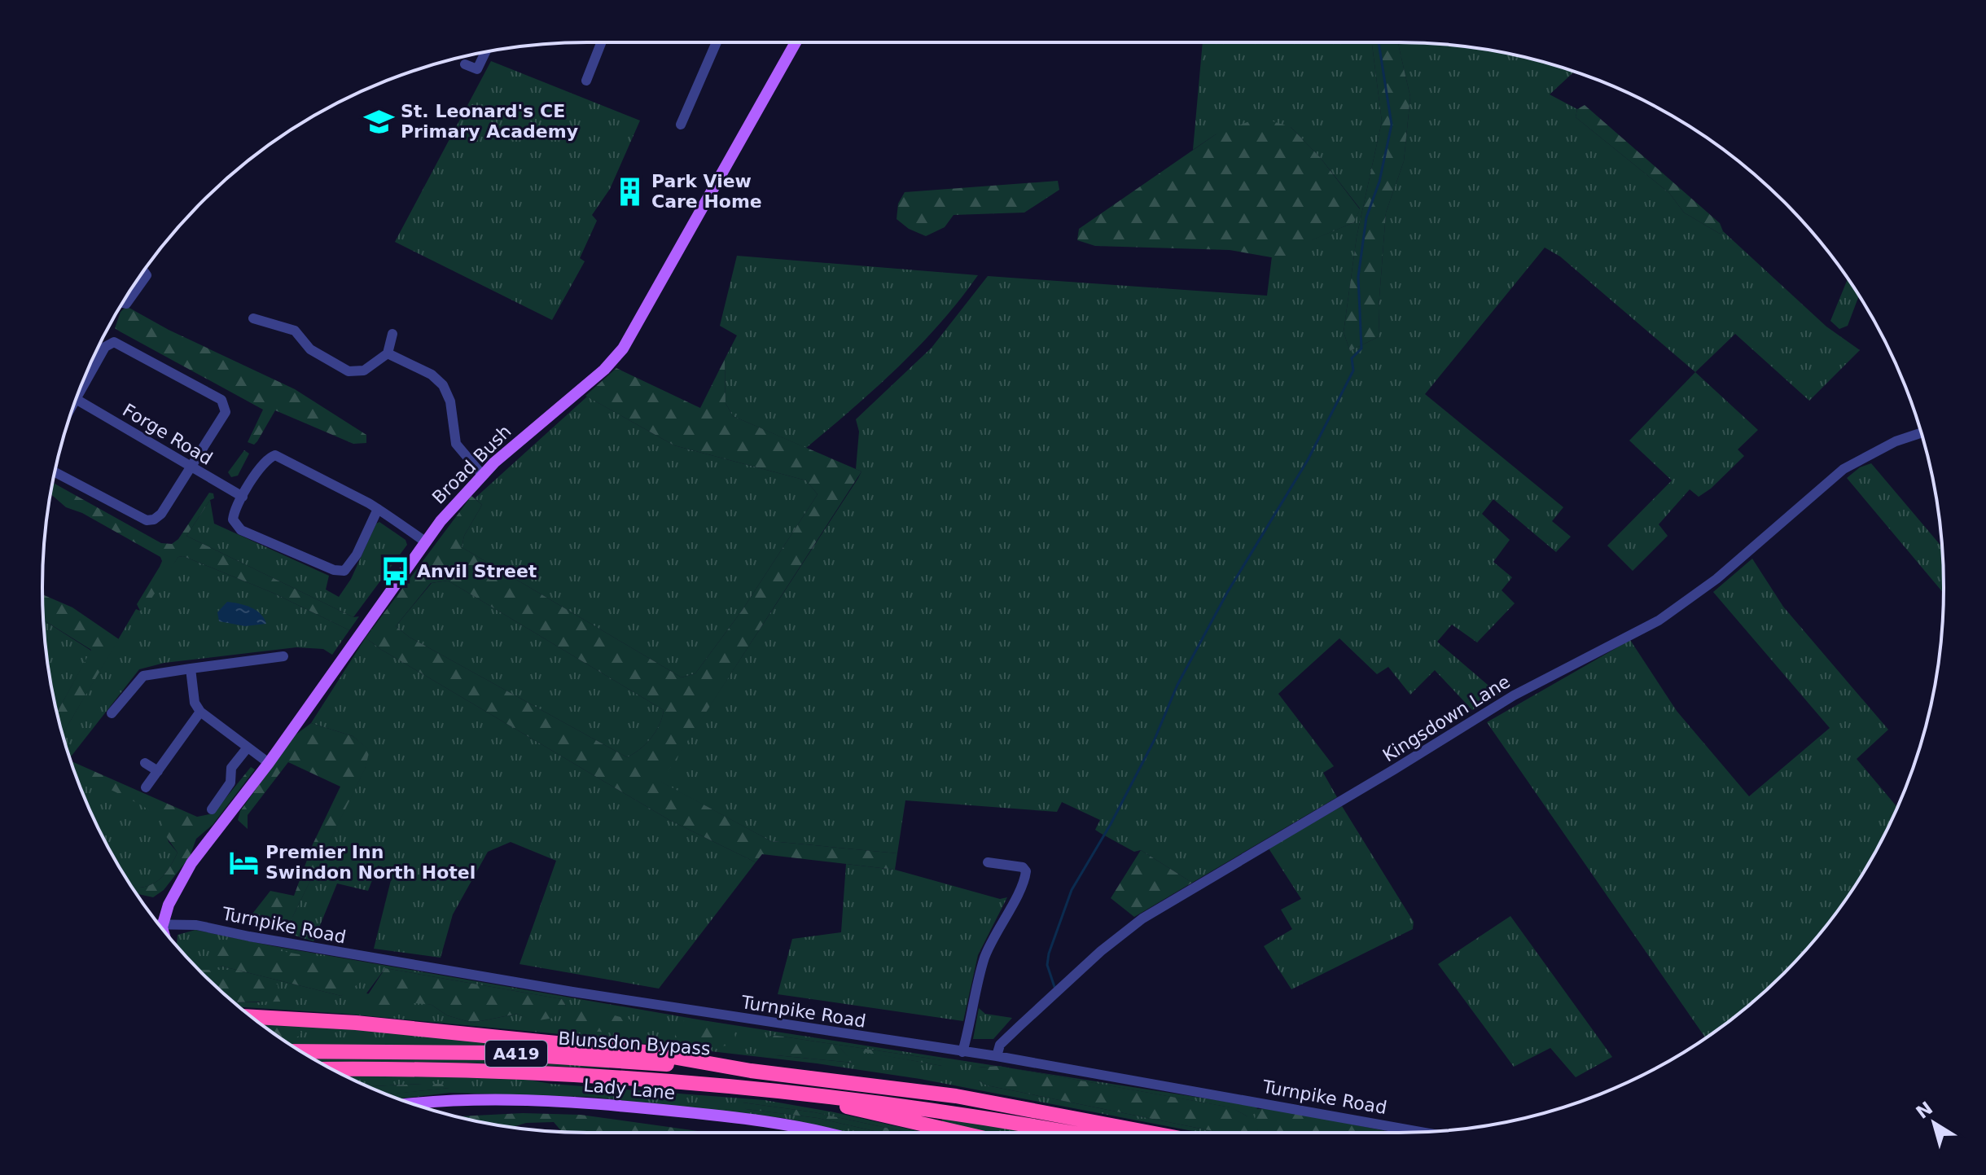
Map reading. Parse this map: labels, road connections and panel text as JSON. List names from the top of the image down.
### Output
{
  "streets": {
    "highway": ["Blunsdon Bypass", "A419"],
    "main road": ["Broad Bush", "Lady Lane"],
    "street": ["Forge Road", "Kingsdown Lane", "Turnpike Road"]
  },
  "crossings": [
    ["Broad Bush", "Turnpike Road"],
    ["Kingsdown Lane", "Turnpike Road"],
    ["Blunsdon Bypass", "A419"]
  ],
  "places": {
    "school or university": ["St. Leonard's CE Primary Academy"],
    "building": ["Park View Care Home"],
    "bus stop": ["Anvil Street"],
    "hotel": ["Premier Inn Swindon North Hotel"]
  },
  "north": "top left"
}
